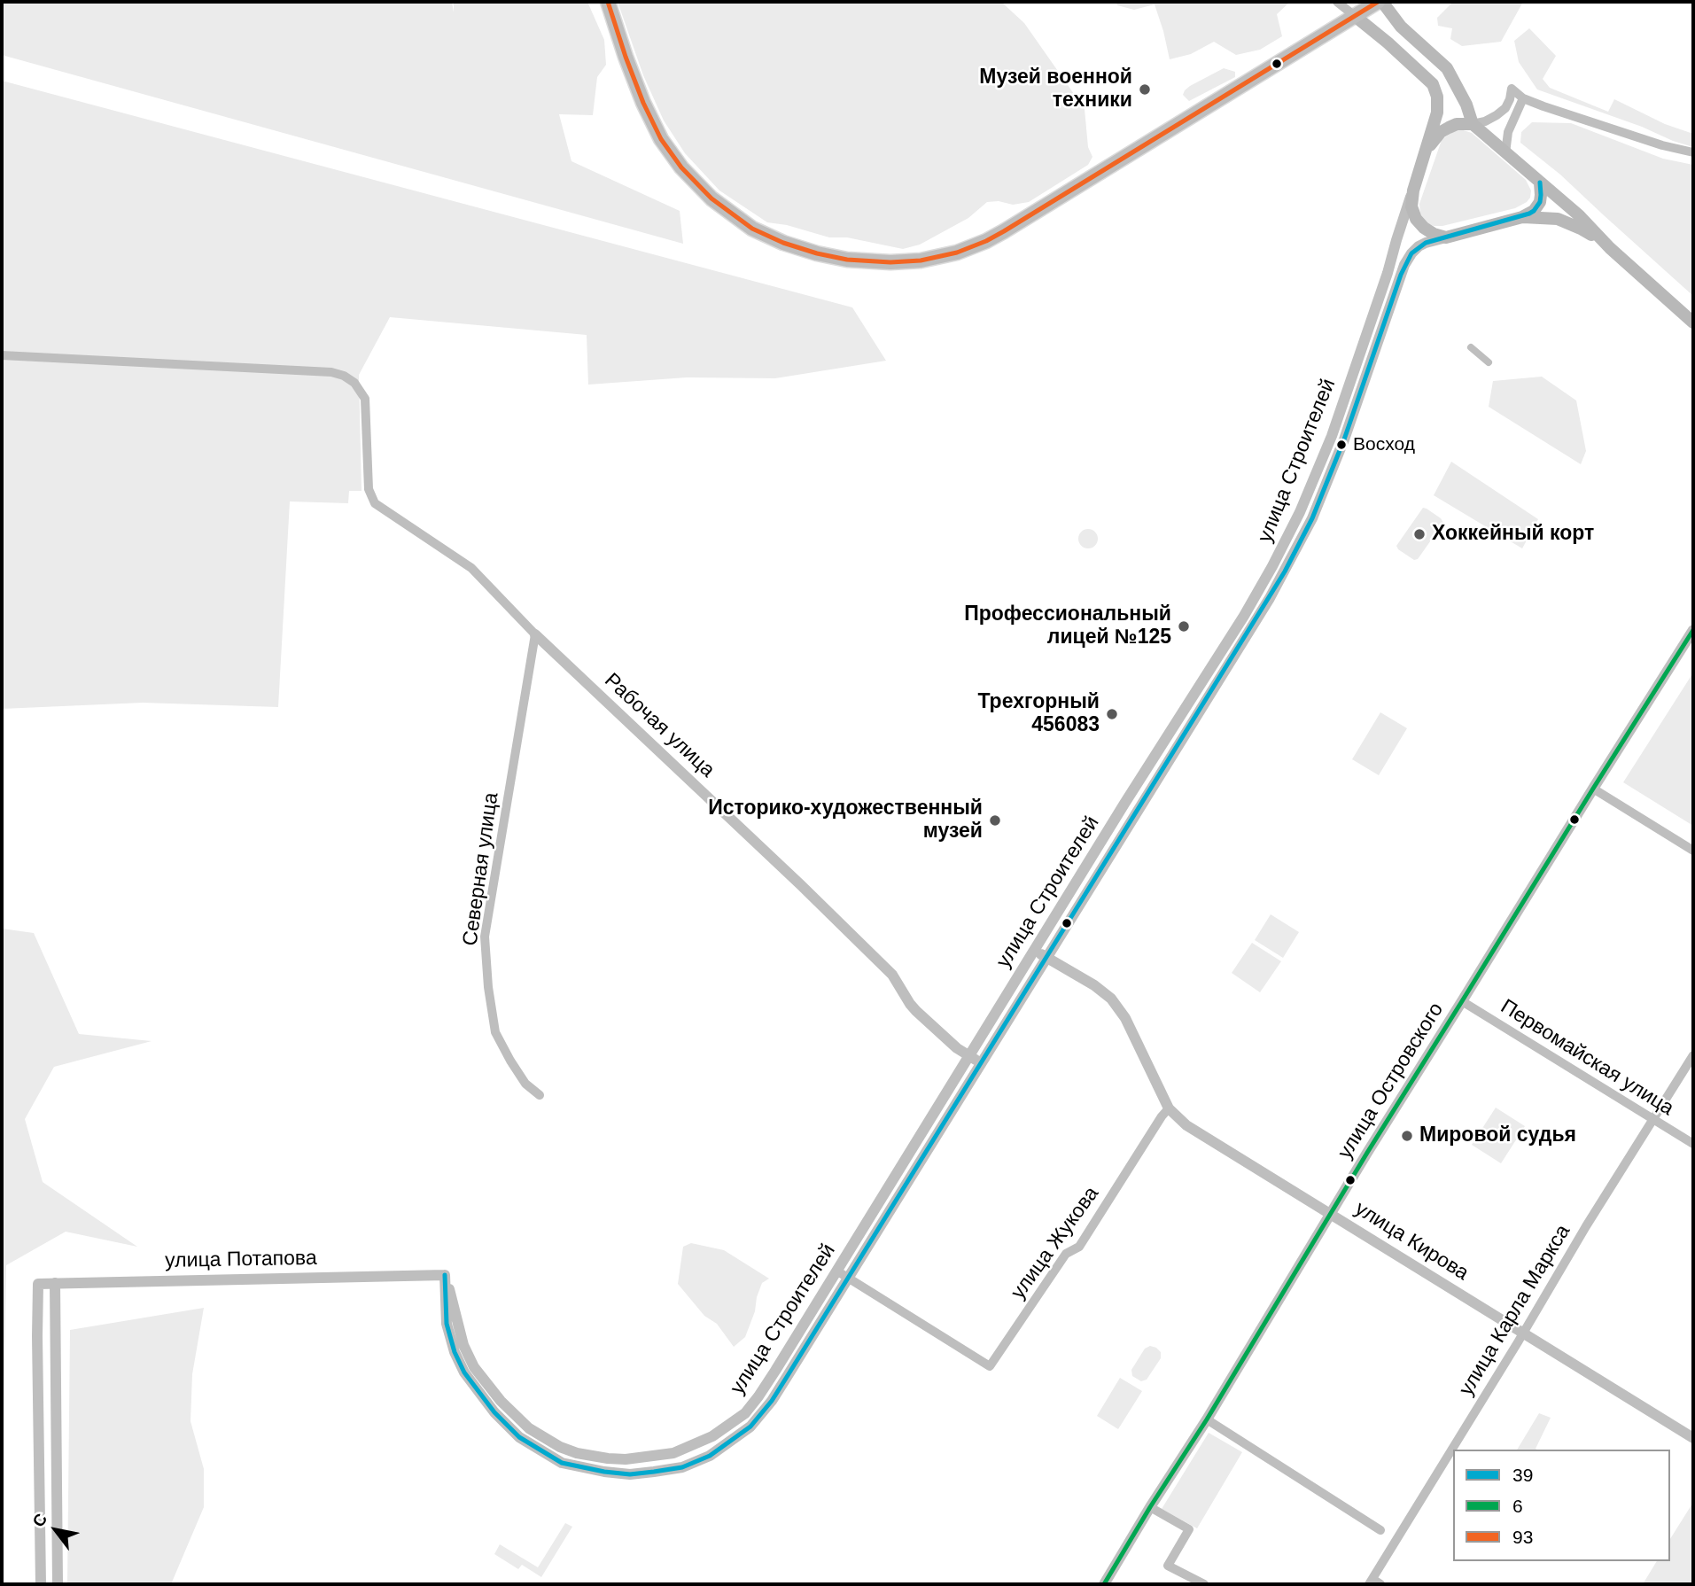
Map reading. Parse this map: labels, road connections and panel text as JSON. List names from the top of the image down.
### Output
{
  "streets": {
    "street": [
      "улица Строителей",
      "Рабочая улица",
      "Северная улица",
      "Первомайская улица",
      "улица Островского",
      "улица Кирова",
      "улица Жукова",
      "улица Потапова",
      "улица Карла Маркса"
    ]
  },
  "crossings": [
    ["улица Строителей", "Рабочая улица"],
    ["улица Строителей", "улица Кирова"],
    ["улица Строителей", "улица Жукова"],
    ["улица Строителей", "улица Потапова"],
    ["Рабочая улица", "Северная улица"],
    ["Первомайская улица", "улица Островского"],
    ["Первомайская улица", "улица Карла Маркса"],
    ["улица Островского", "улица Кирова"],
    ["улица Кирова", "улица Жукова"],
    ["улица Кирова", "улица Карла Маркса"]
  ],
  "places": [
    "Музей военной техники",
    "Восход",
    "Хоккейный корт",
    "Профессиональный лицей №125",
    "Трехгорный 456083",
    "Историко-художественный музей",
    "Мировой судья"
  ],
  "lines": ["transit line 93", "transit line 39", "transit line 6"],
  "legend": ["39", "6", "93"],
  "north": "top left"
}
